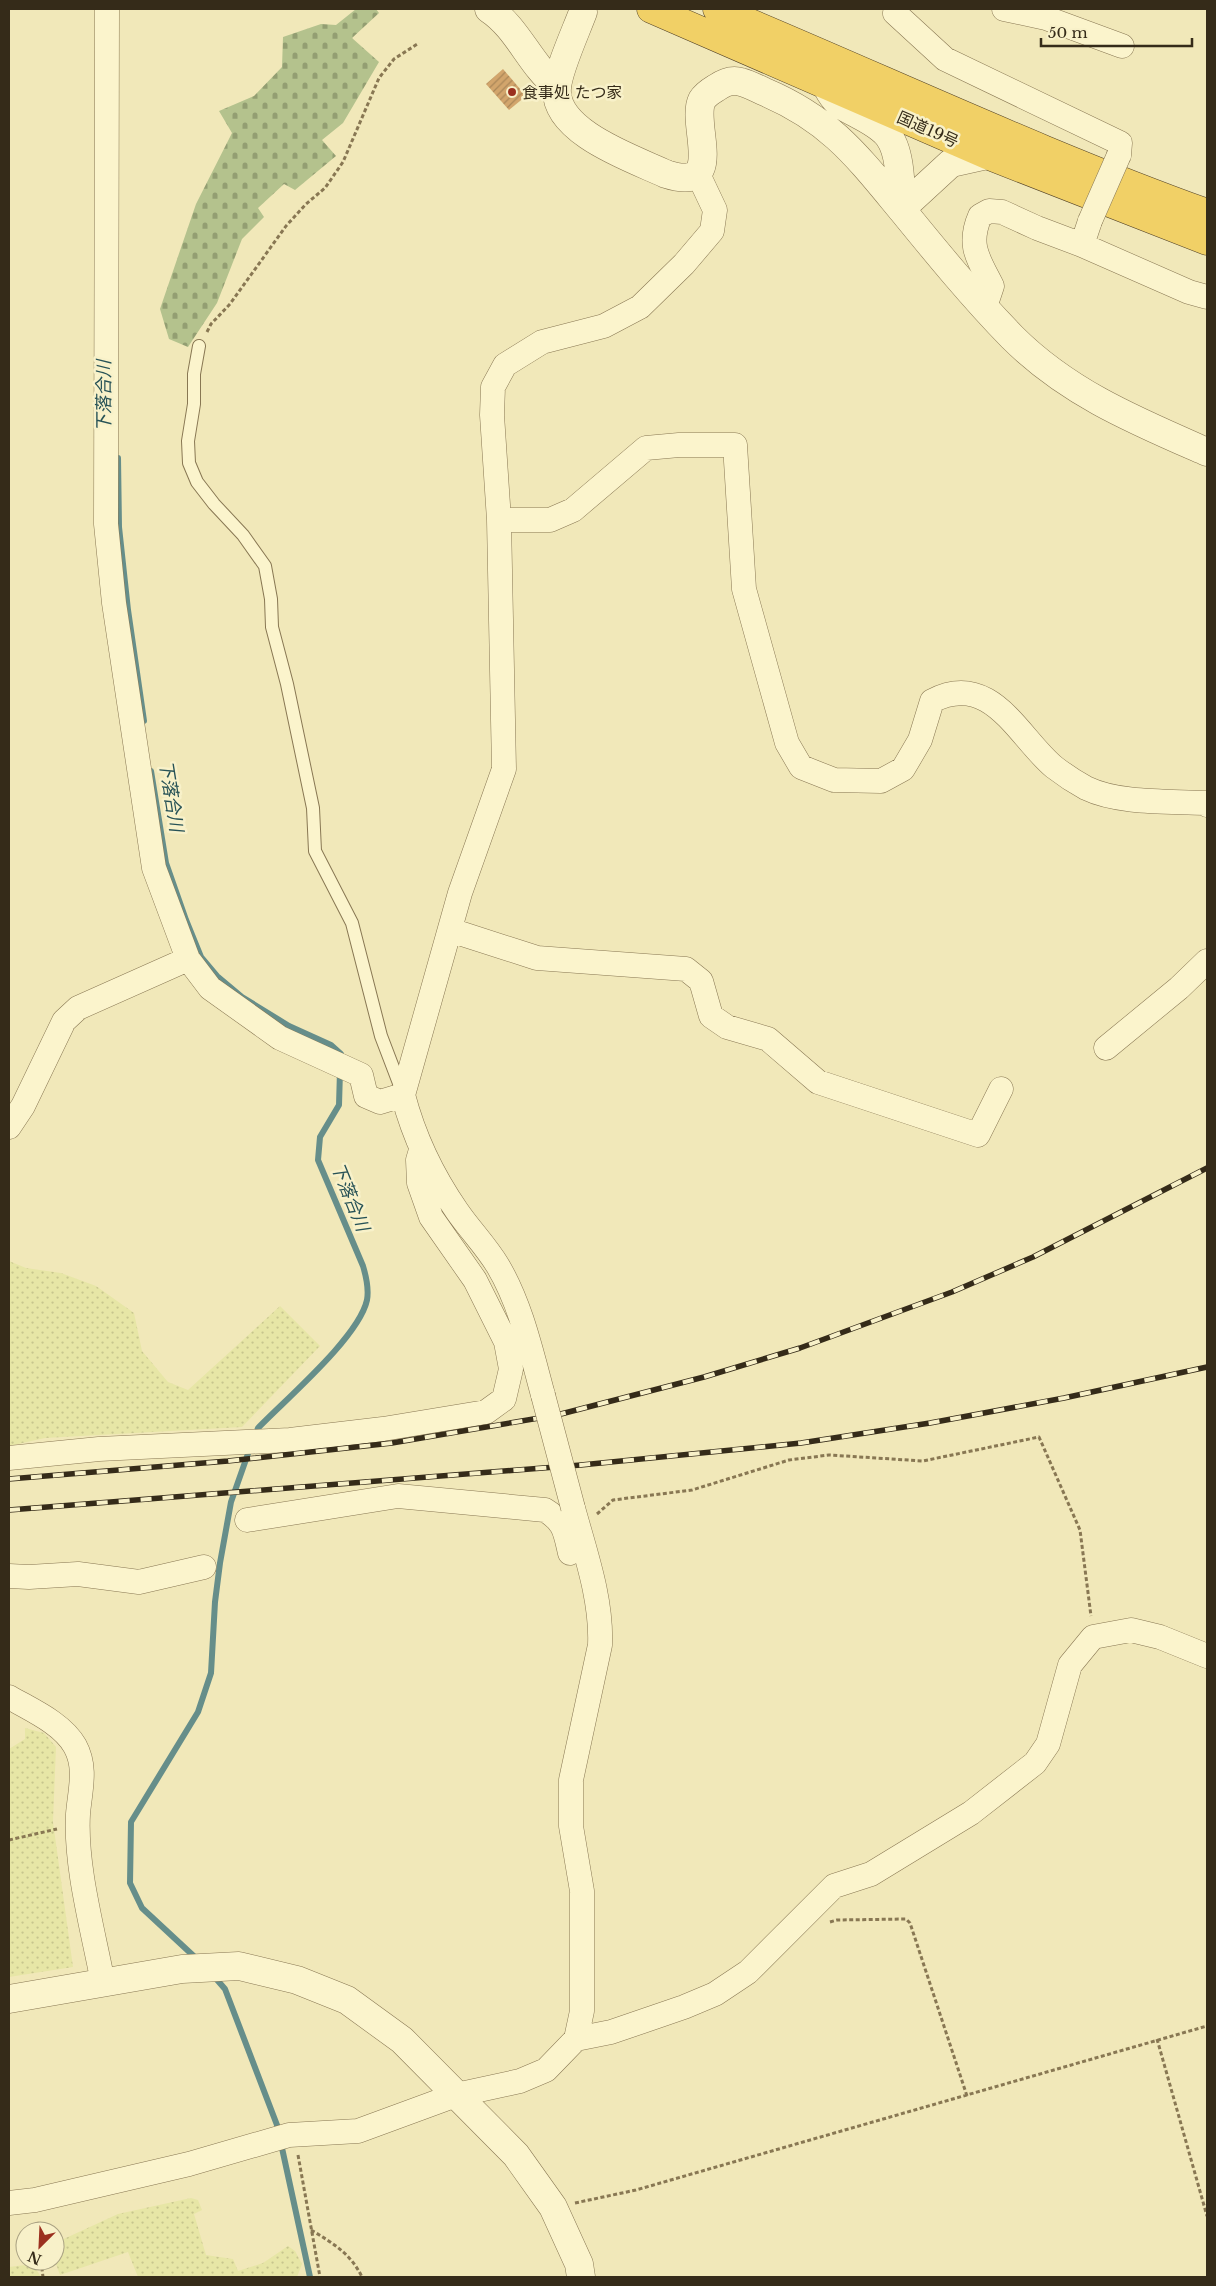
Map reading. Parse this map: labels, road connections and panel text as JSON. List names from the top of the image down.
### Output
{
  "streets": {
    "highway": ["国道19号"]
  },
  "water": ["下落合川"],
  "places": ["食事処 たつ家"],
  "scale_bar": "50 m",
  "north": "bottom left"
}
